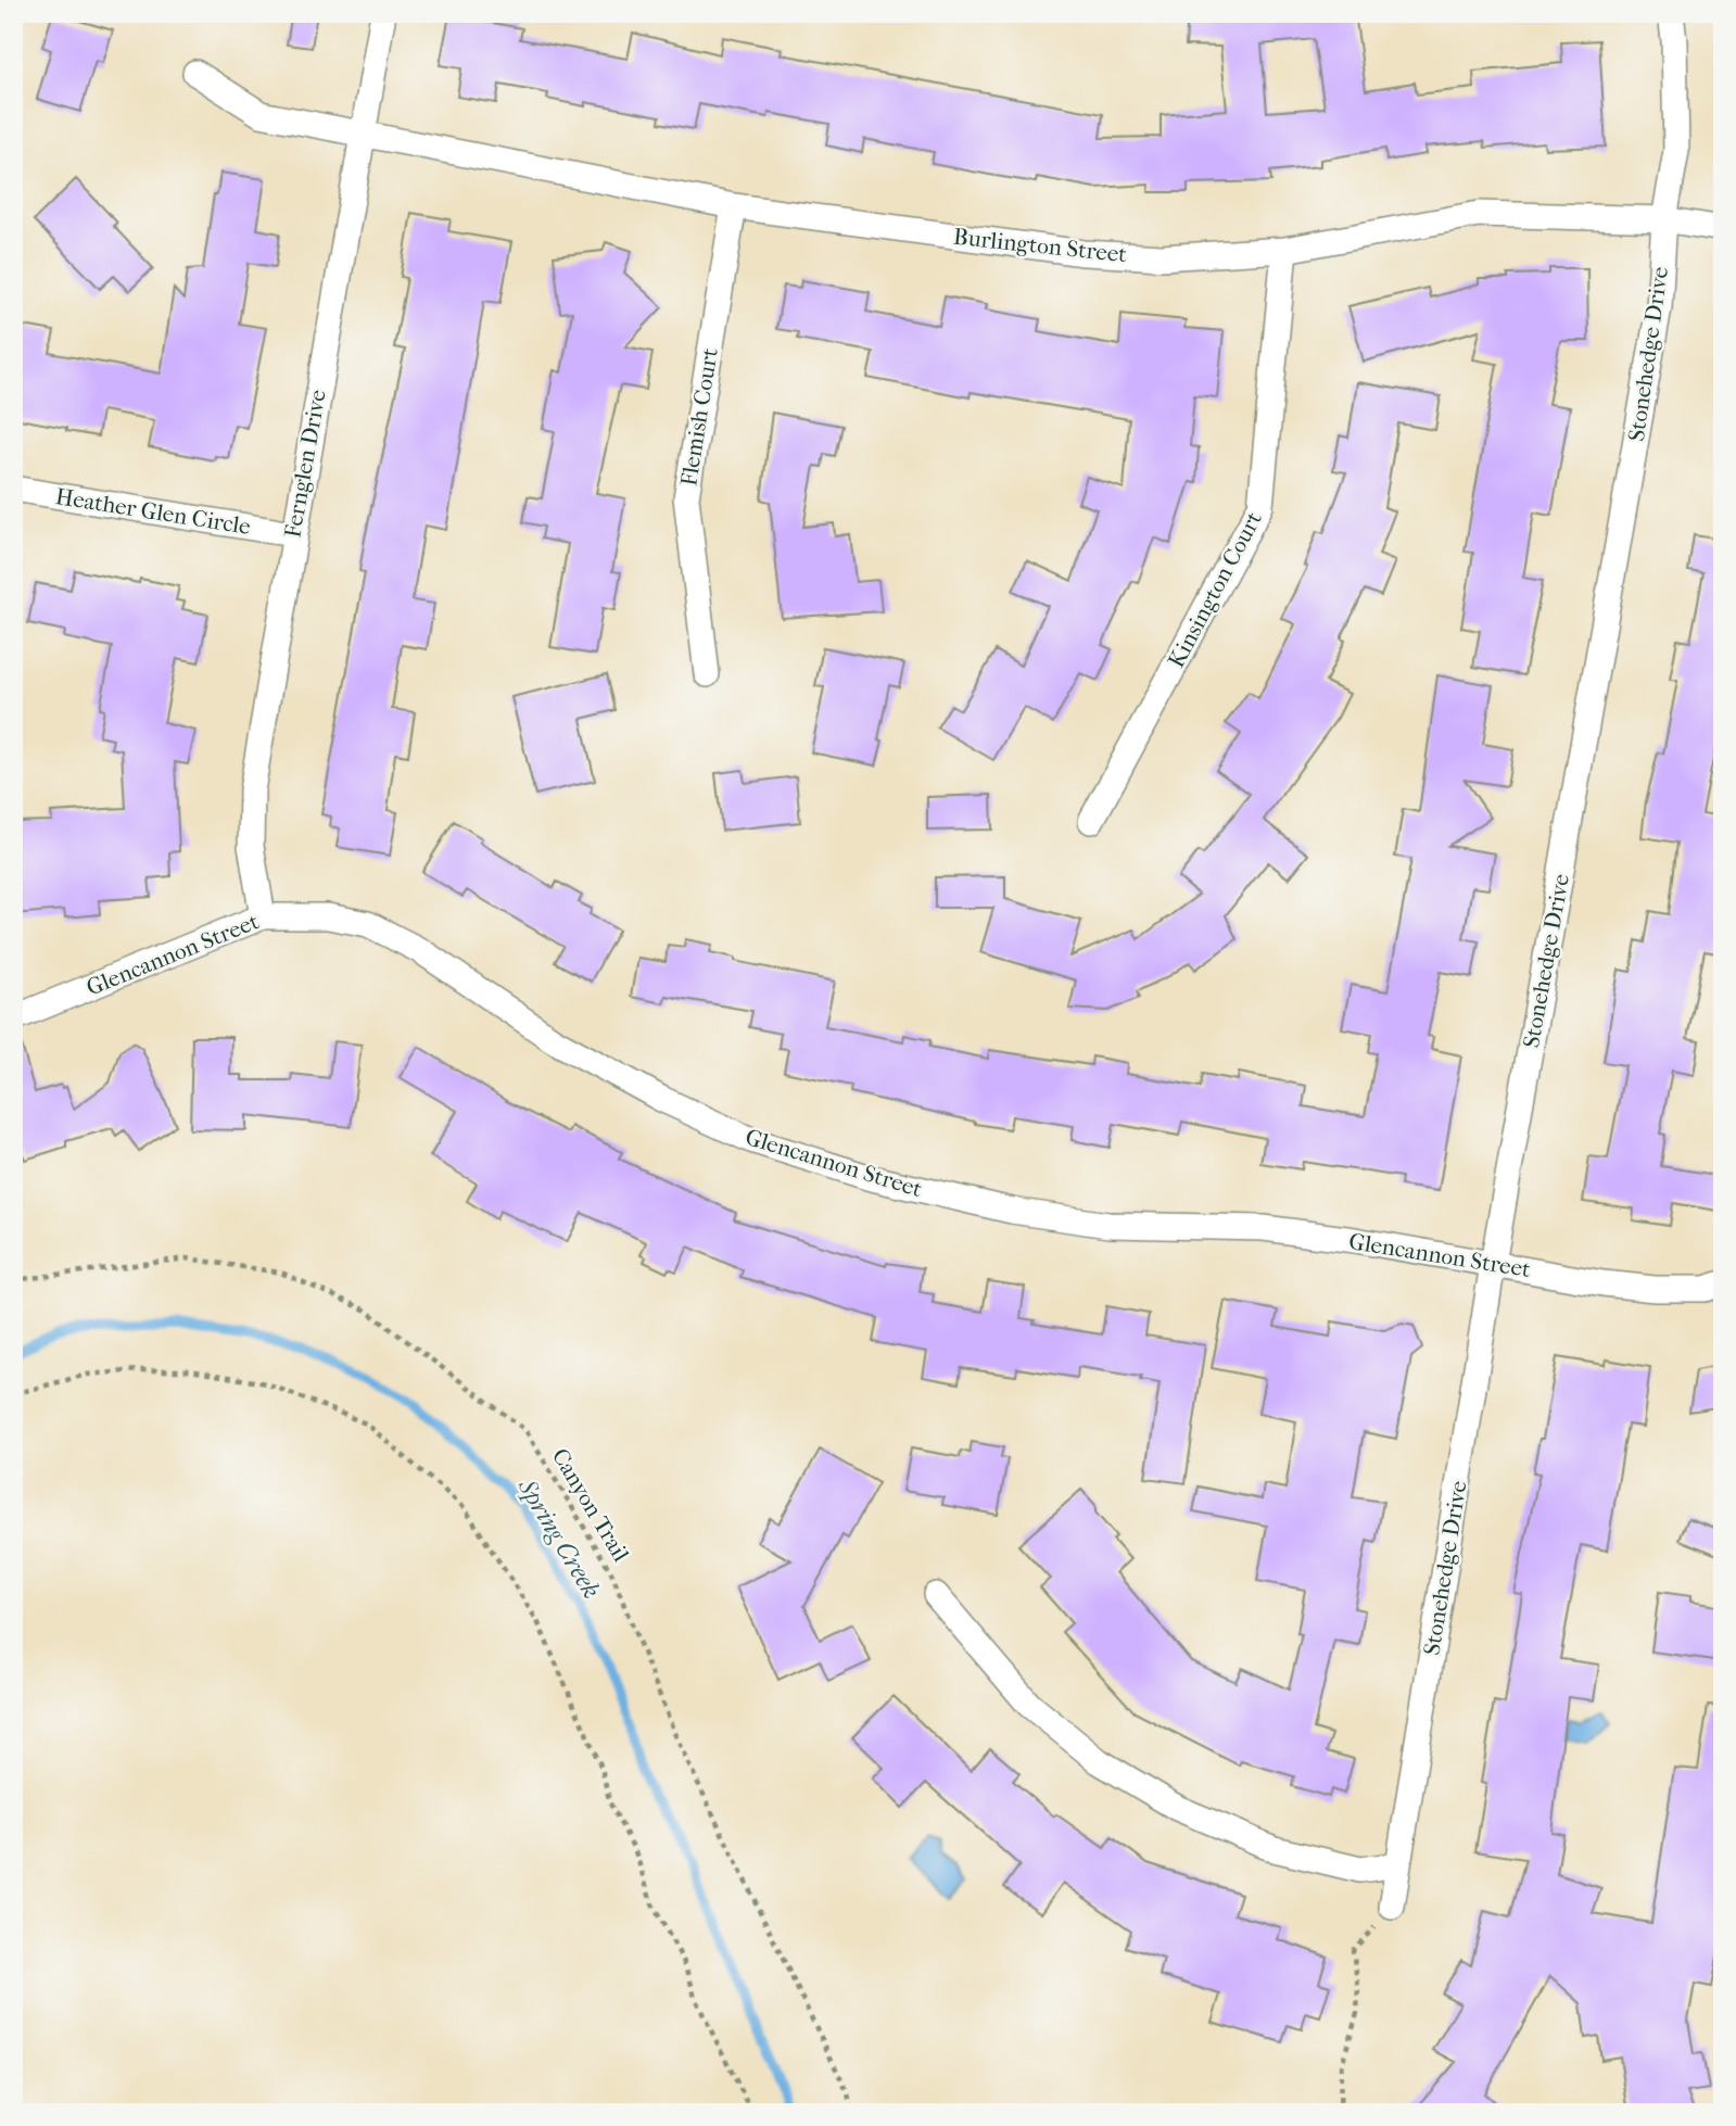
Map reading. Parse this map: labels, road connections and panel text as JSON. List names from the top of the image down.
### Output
{
  "streets": {
    "street": [
      "Burlington Street",
      "Stonehedge Drive",
      "Flemish Court",
      "Fernglen Drive",
      "Heather Glen Circle",
      "Kinsington Court",
      "Glencannon Street"
    ],
    "path": ["Canyon Trail"]
  },
  "crossings": [
    ["Burlington Street", "Stonehedge Drive"],
    ["Burlington Street", "Flemish Court"],
    ["Burlington Street", "Fernglen Drive"],
    ["Burlington Street", "Kinsington Court"],
    ["Stonehedge Drive", "Glencannon Street"],
    ["Fernglen Drive", "Heather Glen Circle"],
    ["Fernglen Drive", "Glencannon Street"]
  ],
  "water": ["Spring Creek"]
}
